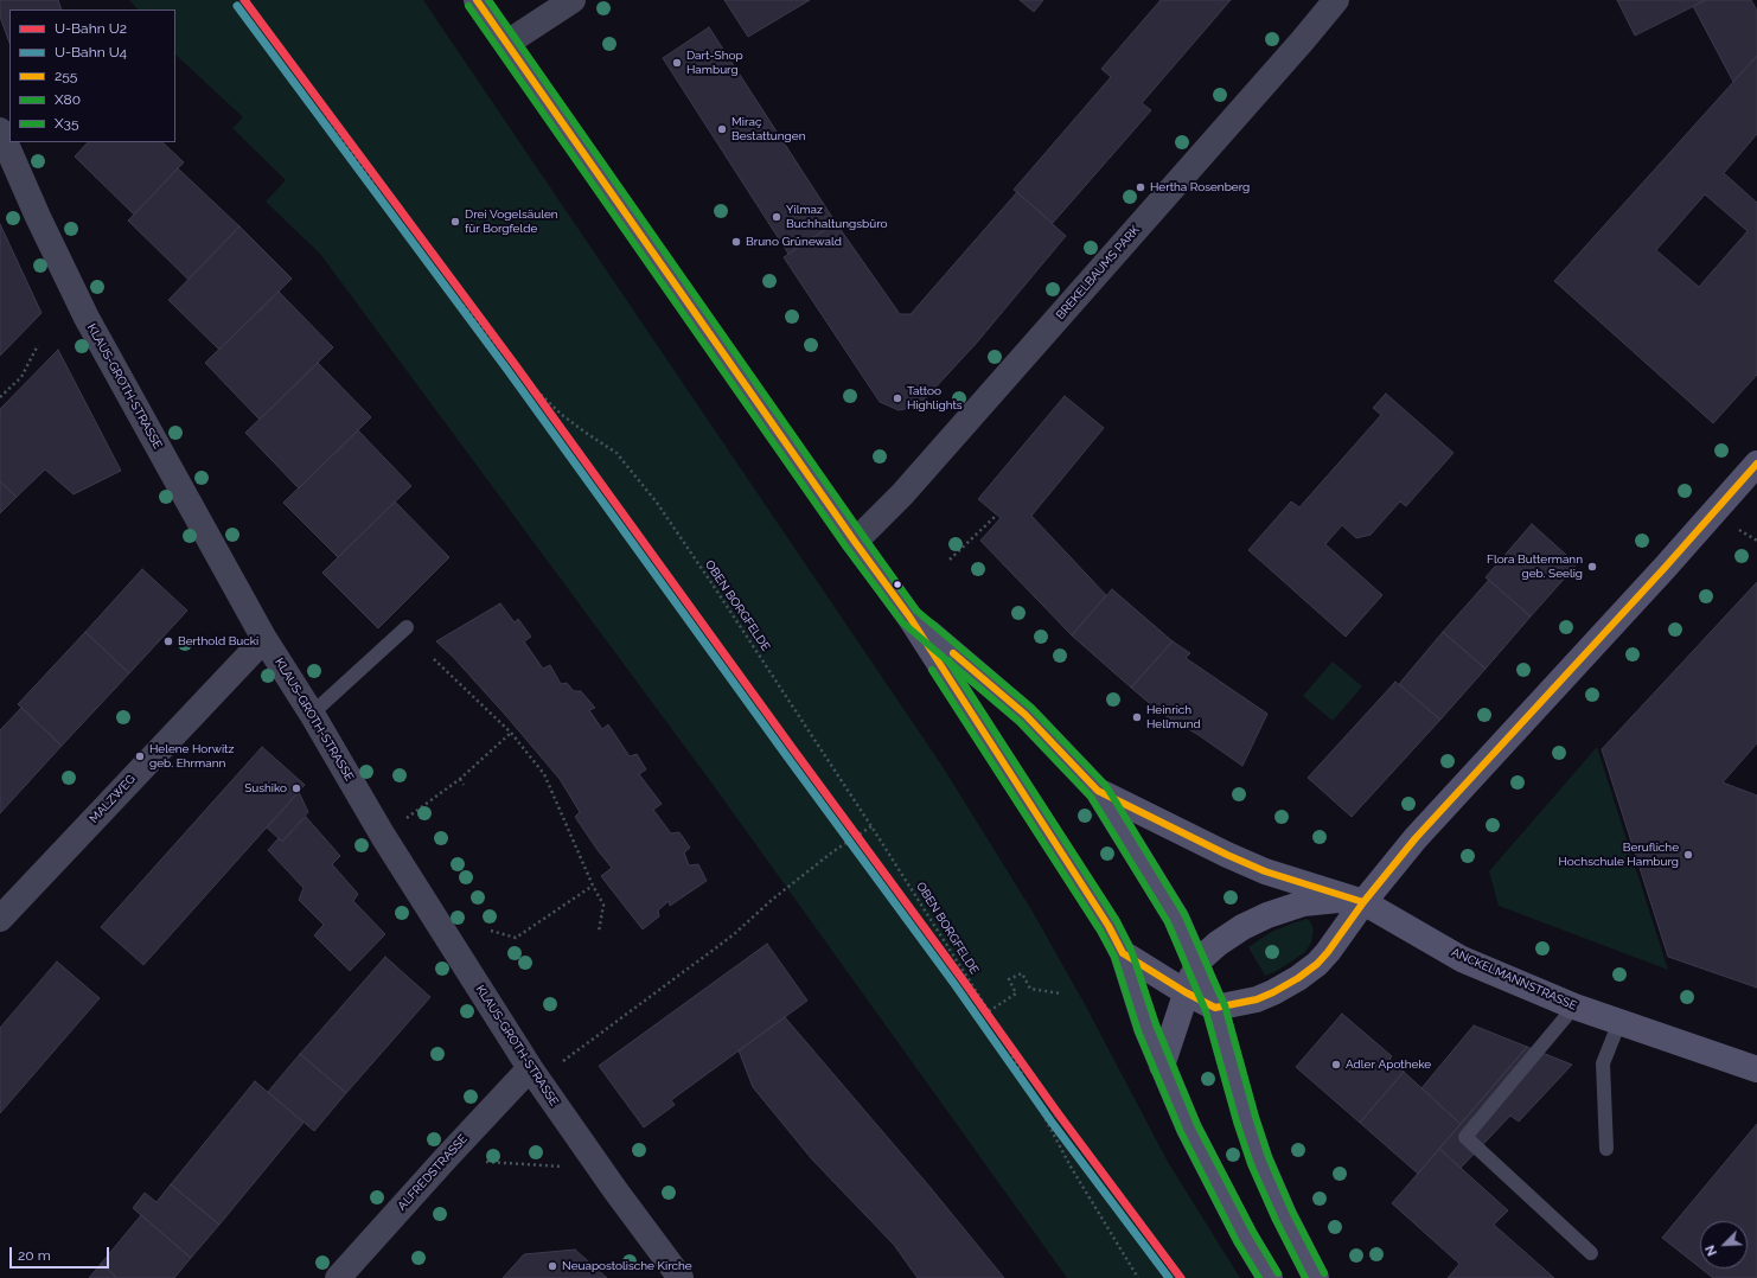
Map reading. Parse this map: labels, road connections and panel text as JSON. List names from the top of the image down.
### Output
{
  "streets": {
    "main road": ["ANCKELMANNSTRASSE"],
    "street": [
      "BREKELBAUMS PARK",
      "KLAUS-GROTH-STRASSE",
      "MALZWEG",
      "ALFREDSTRASSE"
    ],
    "path": ["OBEN BORGFELDE"]
  },
  "crossings": [
    ["KLAUS-GROTH-STRASSE", "MALZWEG"],
    ["KLAUS-GROTH-STRASSE", "ALFREDSTRASSE"]
  ],
  "places": [
    "Dart-Shop Hamburg",
    "Miraç Bestattungen",
    "Hertha Rosenberg",
    "Yilmaz Buchhaltungsbüro",
    "Drei Vogelsäulen für Borgfelde",
    "Bruno Grünewald",
    "Tattoo Highlights",
    "Flora Buttermann geb. Seelig",
    "Berthold Bucki",
    "Heinrich Hellmund",
    "Helene Horwitz geb. Ehrmann",
    "Sushiko",
    "Berufliche Hochschule Hamburg",
    "Adler Apotheke",
    "Neuapostolische Kirche"
  ],
  "lines": [
    "metro line U2",
    "transit line 255",
    "transit line X35",
    "metro line U4",
    "transit line X80"
  ],
  "legend": [
    "U-Bahn U2",
    "U-Bahn U4",
    "255",
    "X80",
    "X35"
  ],
  "scale_bar": "20 m",
  "north": "bottom left"
}
